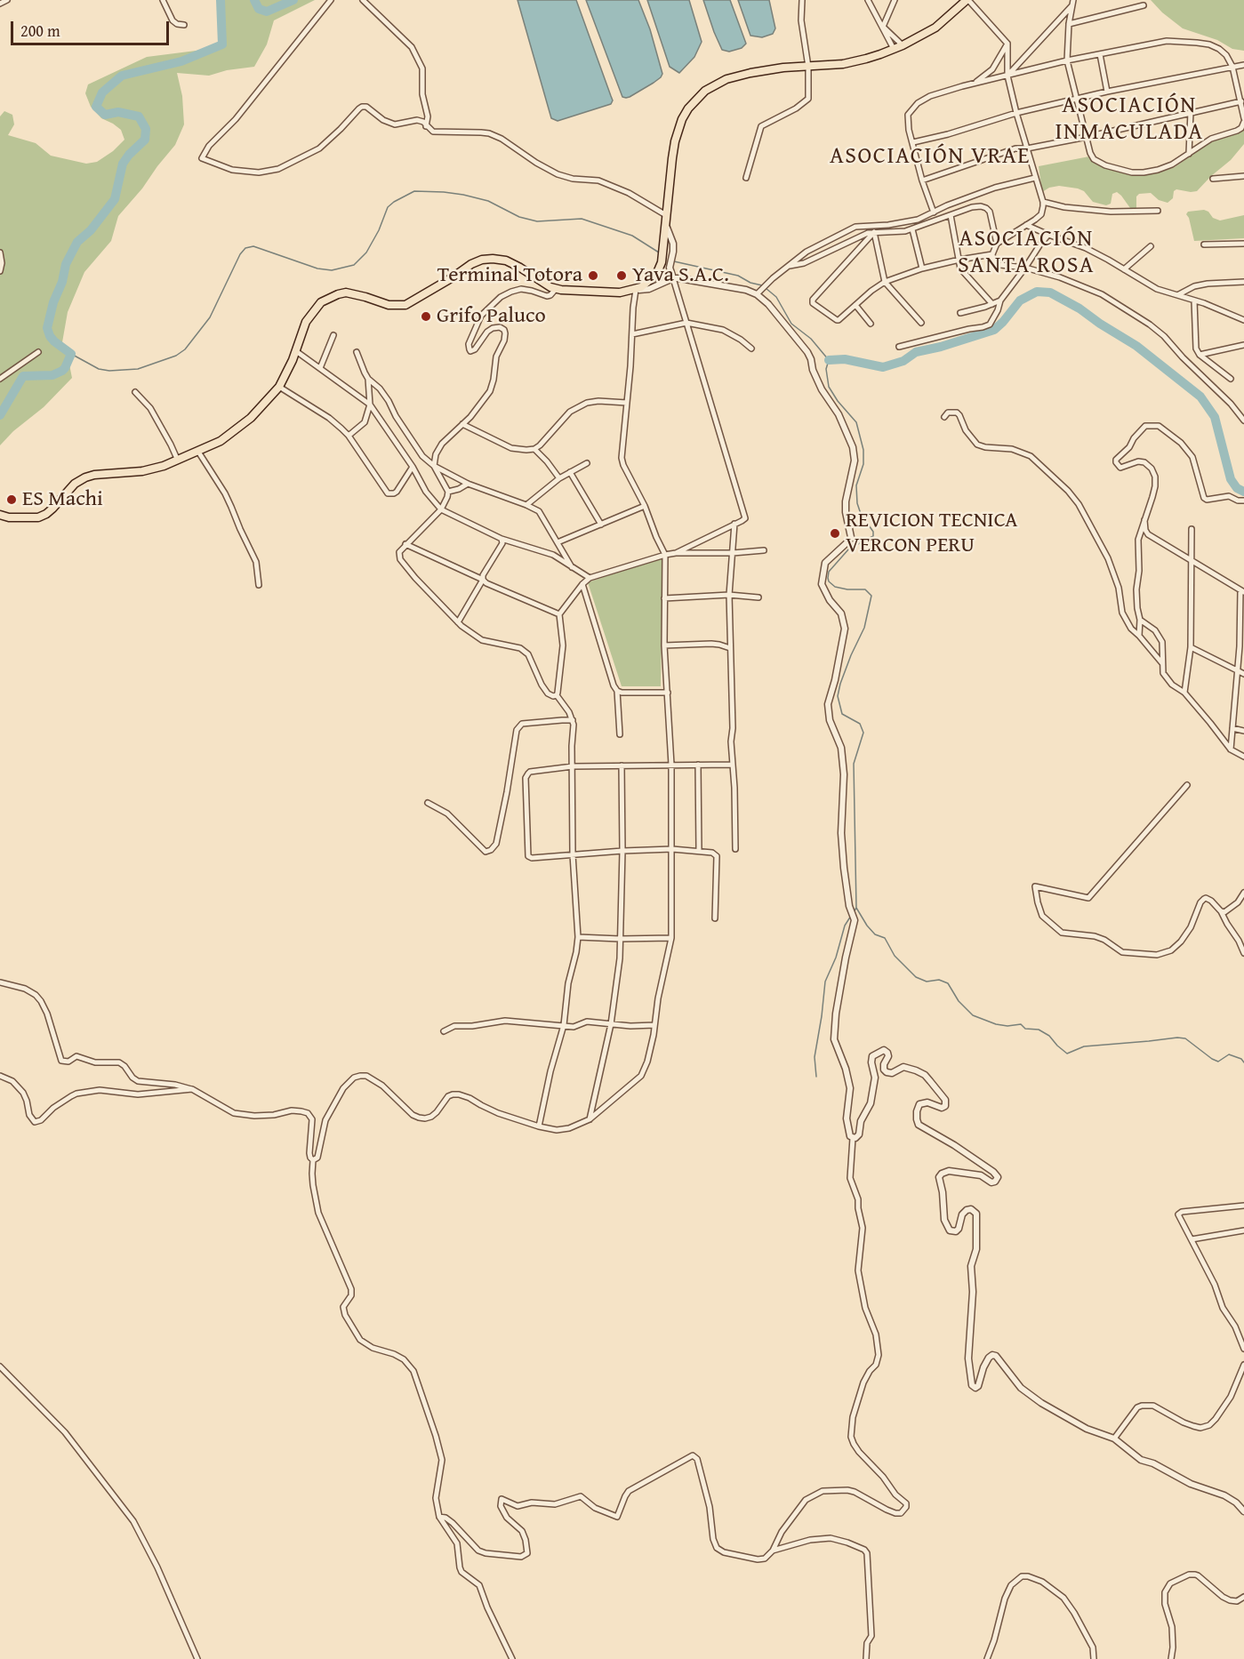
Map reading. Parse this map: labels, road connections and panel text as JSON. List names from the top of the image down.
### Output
{
  "districts": ["ASOCIACIÓN INMACULADA", "ASOCIACIÓN VRAE", "ASOCIACIÓN SANTA ROSA"],
  "places": [
    "Terminal Totora",
    "Yava S.A.C.",
    "Grifo Paluco",
    "ES Machi",
    "REVICION TECNICA VERCON PERU"
  ],
  "scale_bar": "200 m"
}
